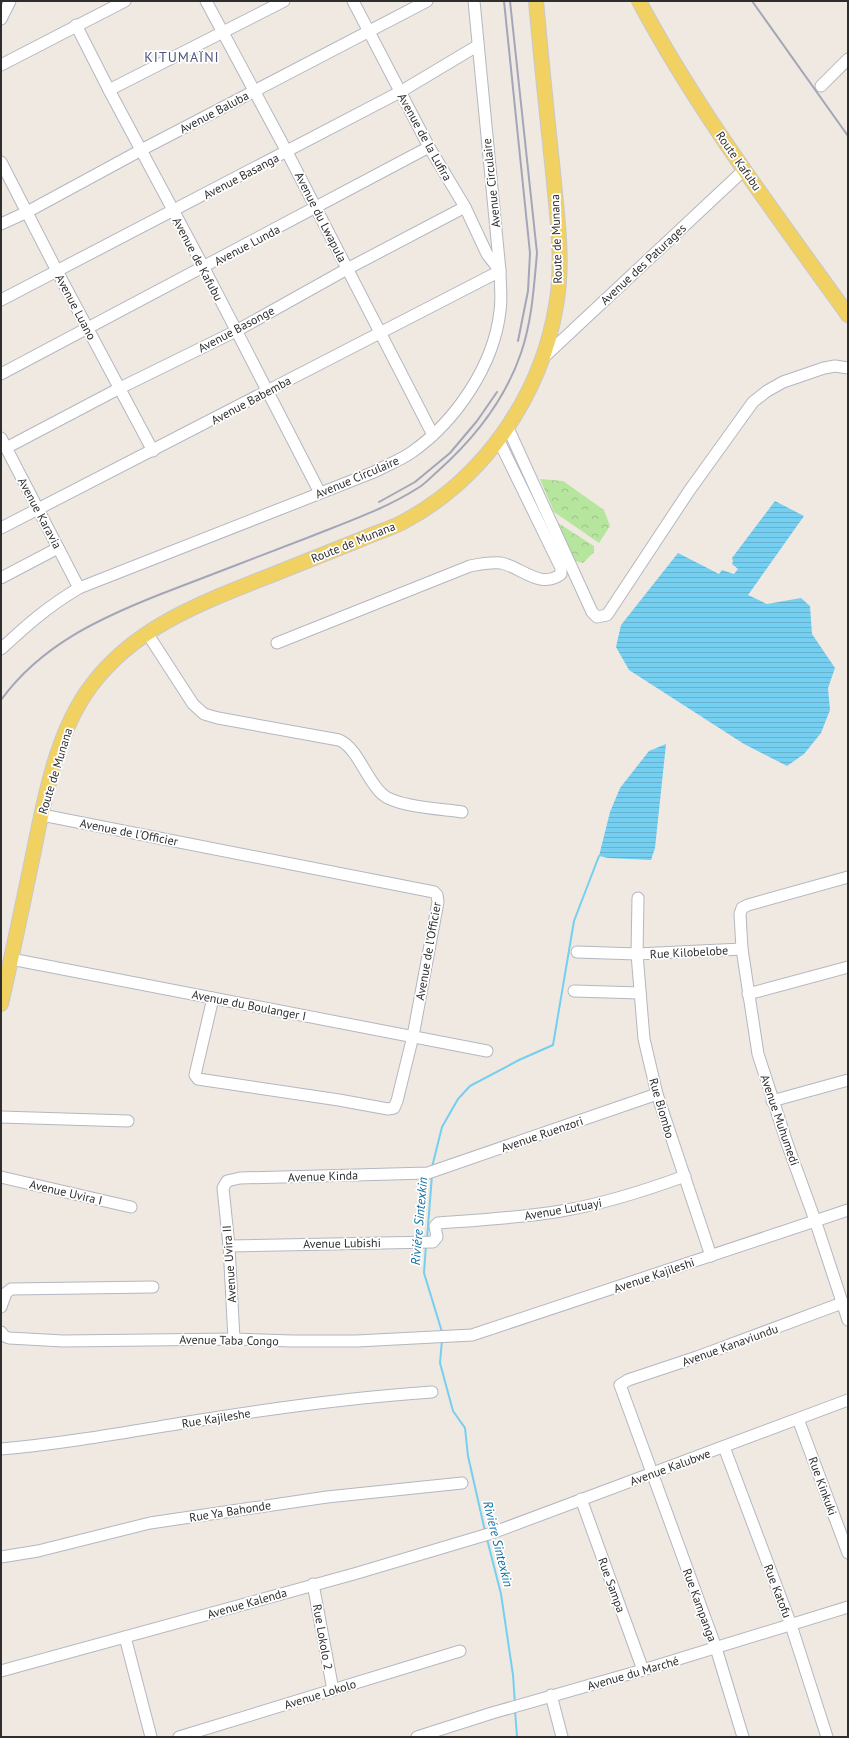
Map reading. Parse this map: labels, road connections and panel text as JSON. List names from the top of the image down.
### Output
{
  "streets": {
    "main road": ["Route Kafubu", "Route de Munana"],
    "street": [
      "Avenue Baluba",
      "Avenue de la Lufira",
      "Avenue Basanga",
      "Avenue Circulaire",
      "Avenue du Lwapula",
      "Avenue Lunda",
      "Avenue de Kafubu",
      "Avenue des Paturages",
      "Avenue Luano",
      "Avenue Basonge",
      "Avenue Babemba",
      "Avenue Karavia",
      "Avenue de l'Officier",
      "Rue Kilobelobe",
      "Avenue du Boulanger I",
      "Rue Biombo",
      "Avenue Muhumedi",
      "Avenue Ruenzori",
      "Avenue Kinda",
      "Avenue Uvira I",
      "Avenue Lutuayi",
      "Avenue Lubishi",
      "Avenue Uvira II",
      "Avenue Kajileshi",
      "Avenue Taba Congo",
      "Avenue Kanaviundu",
      "Rue Kajileshe",
      "Avenue Kalubwe",
      "Rue Kinkuki",
      "Rue Ya Bahonde",
      "Rue Sampa",
      "Rue Katofu",
      "Avenue Kalenda",
      "Rue Kampanga",
      "Rue Lokolo 2",
      "Avenue du Marché",
      "Avenue Lokolo"
    ]
  },
  "crossings": [
    ["Avenue Baluba", "Avenue de la Lufira"],
    ["Avenue Baluba", "Avenue du Lwapula"],
    ["Avenue Baluba", "Avenue de Kafubu"],
    ["Avenue Baluba", "Avenue Luano"],
    ["Avenue de la Lufira", "Avenue Basanga"],
    ["Avenue de la Lufira", "Avenue Circulaire"],
    ["Avenue de la Lufira", "Avenue Lunda"],
    ["Avenue de la Lufira", "Avenue Basonge"],
    ["Avenue de la Lufira", "Avenue Babemba"],
    ["Route Kafubu", "Avenue des Paturages"],
    ["Avenue Basanga", "Avenue Circulaire"],
    ["Avenue Basanga", "Avenue du Lwapula"],
    ["Avenue Basanga", "Avenue de Kafubu"],
    ["Avenue Basanga", "Avenue Luano"],
    ["Avenue Circulaire", "Avenue du Lwapula"],
    ["Avenue Circulaire", "Avenue de Kafubu"],
    ["Avenue Circulaire", "Avenue Babemba"],
    ["Avenue Circulaire", "Avenue Karavia"],
    ["Avenue du Lwapula", "Avenue Lunda"],
    ["Avenue du Lwapula", "Avenue Basonge"],
    ["Avenue du Lwapula", "Avenue Babemba"],
    ["Route de Munana", "Avenue des Paturages"],
    ["Route de Munana", "Avenue de l'Officier"],
    ["Route de Munana", "Avenue du Boulanger I"],
    ["Avenue Lunda", "Avenue de Kafubu"],
    ["Avenue Lunda", "Avenue Luano"],
    ["Avenue de Kafubu", "Avenue Basonge"],
    ["Avenue de Kafubu", "Avenue Babemba"],
    ["Avenue Luano", "Avenue Basonge"],
    ["Avenue Luano", "Avenue Babemba"],
    ["Avenue Basonge", "Avenue Karavia"],
    ["Avenue Babemba", "Avenue Karavia"],
    ["Avenue de l'Officier", "Avenue du Boulanger I"],
    ["Rue Kilobelobe", "Rue Biombo"],
    ["Rue Kilobelobe", "Avenue Muhumedi"],
    ["Rue Biombo", "Avenue Ruenzori"],
    ["Rue Biombo", "Avenue Lutuayi"],
    ["Rue Biombo", "Avenue Kajileshi"],
    ["Avenue Muhumedi", "Avenue Kajileshi"],
    ["Avenue Muhumedi", "Avenue Kanaviundu"],
    ["Avenue Ruenzori", "Avenue Kinda"],
    ["Avenue Kinda", "Avenue Uvira II"],
    ["Avenue Lutuayi", "Avenue Lubishi"],
    ["Avenue Lubishi", "Avenue Uvira II"],
    ["Avenue Uvira II", "Avenue Taba Congo"],
    ["Avenue Kajileshi", "Avenue Taba Congo"],
    ["Avenue Kanaviundu", "Rue Kampanga"],
    ["Avenue Kalubwe", "Rue Kinkuki"],
    ["Avenue Kalubwe", "Rue Sampa"],
    ["Avenue Kalubwe", "Rue Katofu"],
    ["Avenue Kalubwe", "Avenue Kalenda"],
    ["Avenue Kalubwe", "Rue Kampanga"],
    ["Rue Sampa", "Avenue du Marché"],
    ["Rue Katofu", "Avenue du Marché"],
    ["Avenue Kalenda", "Rue Lokolo 2"],
    ["Rue Kampanga", "Avenue du Marché"],
    ["Rue Lokolo 2", "Avenue Lokolo"]
  ],
  "districts": ["KITUMAÏNI"],
  "water": ["Riviére Sintexkin"]
}
